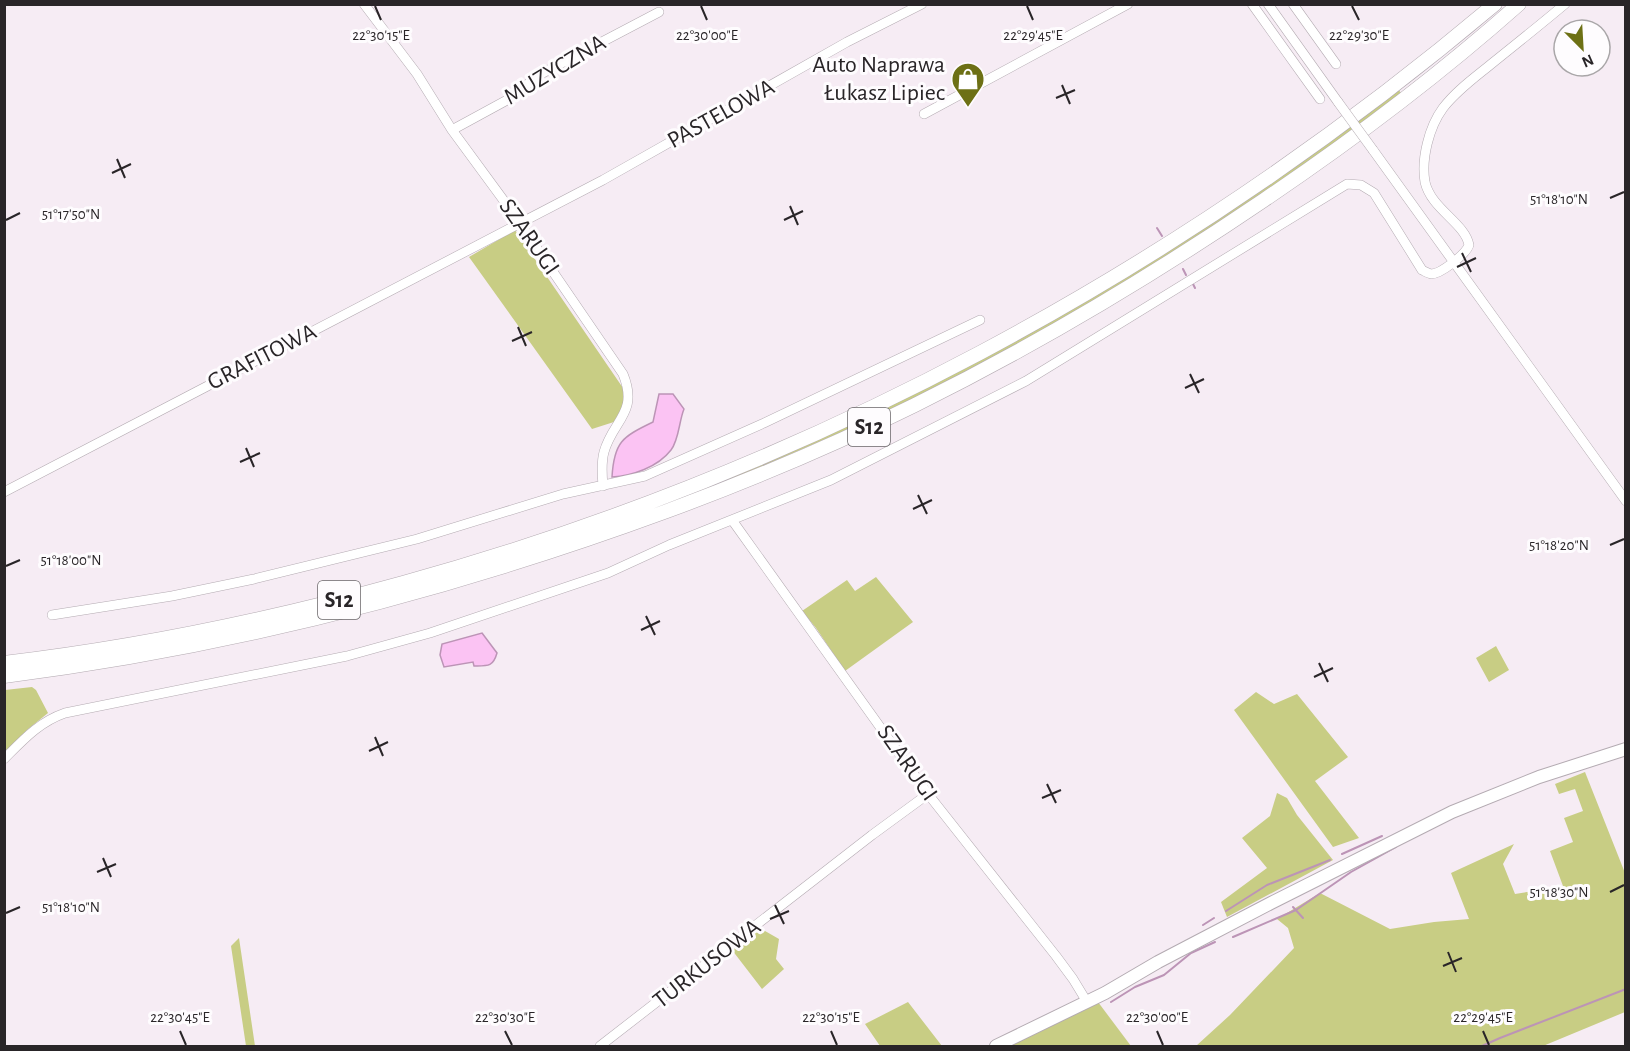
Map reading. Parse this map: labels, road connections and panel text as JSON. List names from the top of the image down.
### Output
{
  "streets": {
    "highway": ["S12"],
    "street": [
      "MUZYCZNA",
      "PASTELOWA",
      "SZARUGI",
      "GRAFITOWA",
      "TURKUSOWA"
    ]
  },
  "crossings": [
    ["MUZYCZNA", "SZARUGI"],
    ["PASTELOWA", "SZARUGI"],
    ["PASTELOWA", "GRAFITOWA"],
    ["SZARUGI", "GRAFITOWA"],
    ["SZARUGI", "TURKUSOWA"]
  ],
  "places": {
    "shop": ["Auto Naprawa Łukasz Lipiec"]
  },
  "north": "bottom right",
  "coordinates": [
    "22°30'15\"E",
    "22°30'00\"E",
    "22°29'45\"E",
    "22°29'30\"E",
    "51°18'10\"N",
    "51°17'50\"N",
    "51°18'20\"N",
    "51°18'00\"N",
    "51°18'30\"N",
    "22°30'45\"E",
    "22°30'30\"E"
  ]
}
